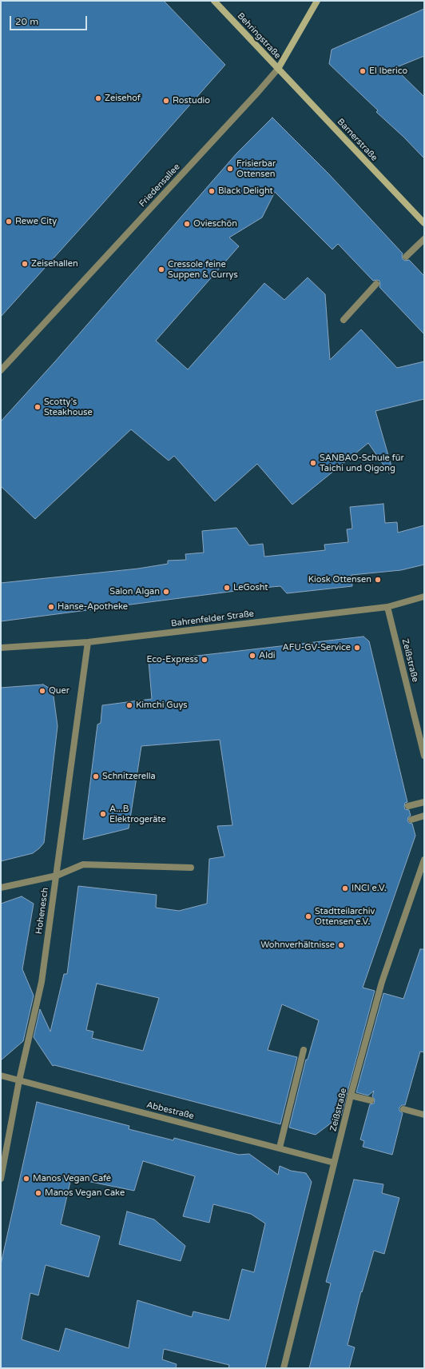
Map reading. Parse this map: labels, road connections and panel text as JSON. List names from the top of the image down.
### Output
{
  "streets": {
    "main road": ["Behringstraße", "Barnerstraße", "Friedensallee"],
    "street": [
      "Bahrenfelder Straße",
      "Zeißstraße",
      "Hohenesch",
      "Abbestraße"
    ]
  },
  "crossings": [
    ["Behringstraße", "Barnerstraße"],
    ["Behringstraße", "Friedensallee"],
    ["Barnerstraße", "Friedensallee"],
    ["Bahrenfelder Straße", "Zeißstraße"],
    ["Bahrenfelder Straße", "Hohenesch"],
    ["Zeißstraße", "Abbestraße"],
    ["Hohenesch", "Abbestraße"]
  ],
  "places": [
    "El Iberico",
    "Zeisehof",
    "Rostudio",
    "Frisierbar Ottensen",
    "Black Delight",
    "Rewe City",
    "Ovieschön",
    "Zeisehallen",
    "Cressole feine Suppen & Currys",
    "Scotty’s Steakhouse",
    "SANBAO-Schule für Taichi und Qigong",
    "Kiosk Ottensen",
    "LeGosht",
    "Salon Algan",
    "Hanse-Apotheke",
    "AFU-GV-Service",
    "Aldi",
    "Eco-Express",
    "Quer",
    "Kimchi Guys",
    "Schnitzerella",
    "A...B Elektrogeräte",
    "INCI e.V.",
    "Stadtteilarchiv Ottensen e.V.",
    "Wohnverhältnisse",
    "Manos Vegan Café",
    "Manos Vegan Cake"
  ],
  "scale_bar": "20 m"
}
